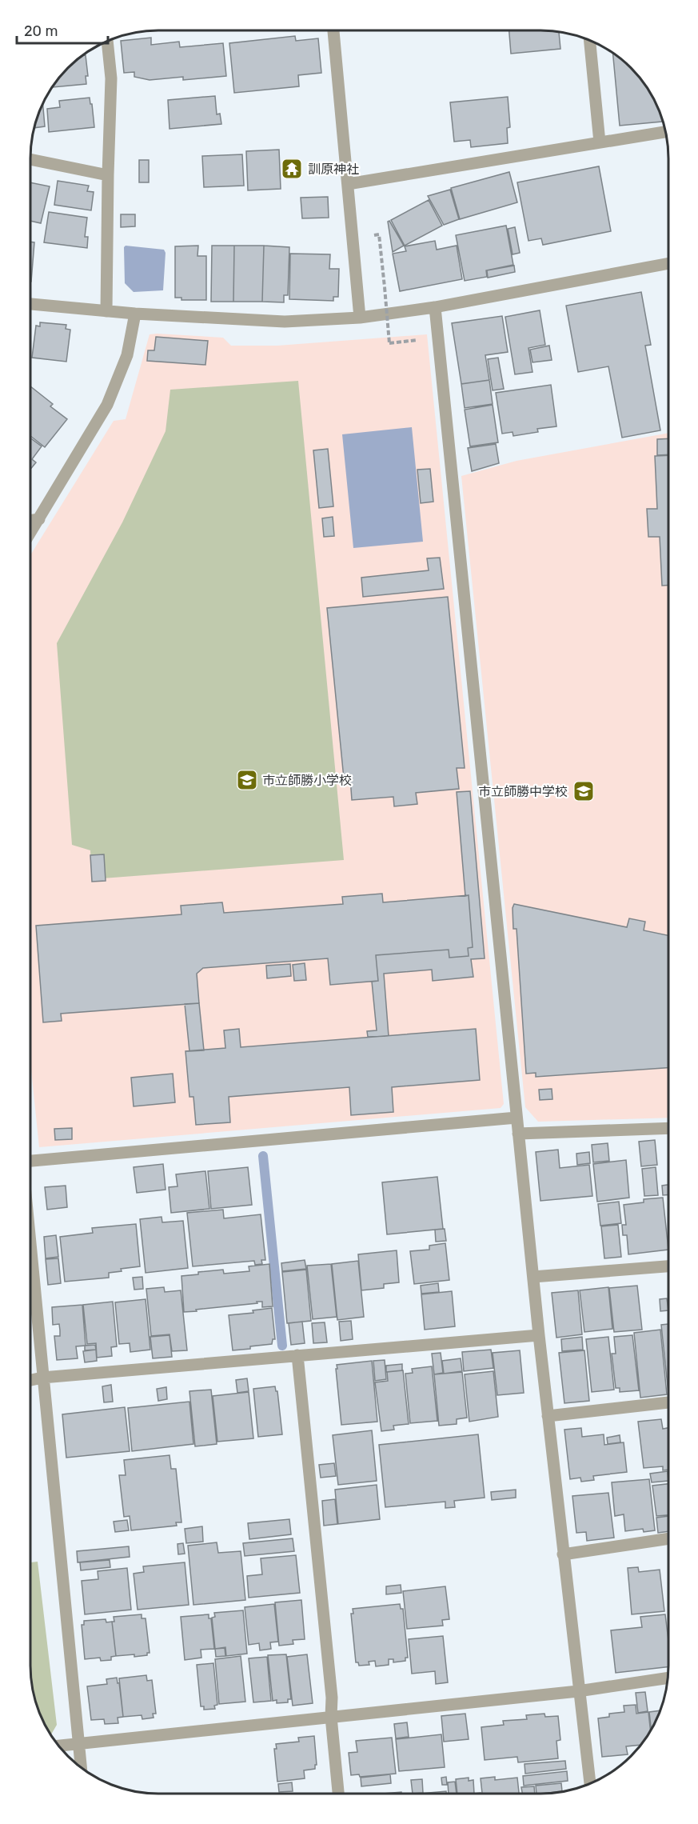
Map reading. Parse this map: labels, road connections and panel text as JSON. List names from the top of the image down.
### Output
{
  "places": {
    "temple": ["訓原神社"],
    "school or university": ["市立師勝小学校", "市立師勝中学校"]
  },
  "scale_bar": "20 m"
}
